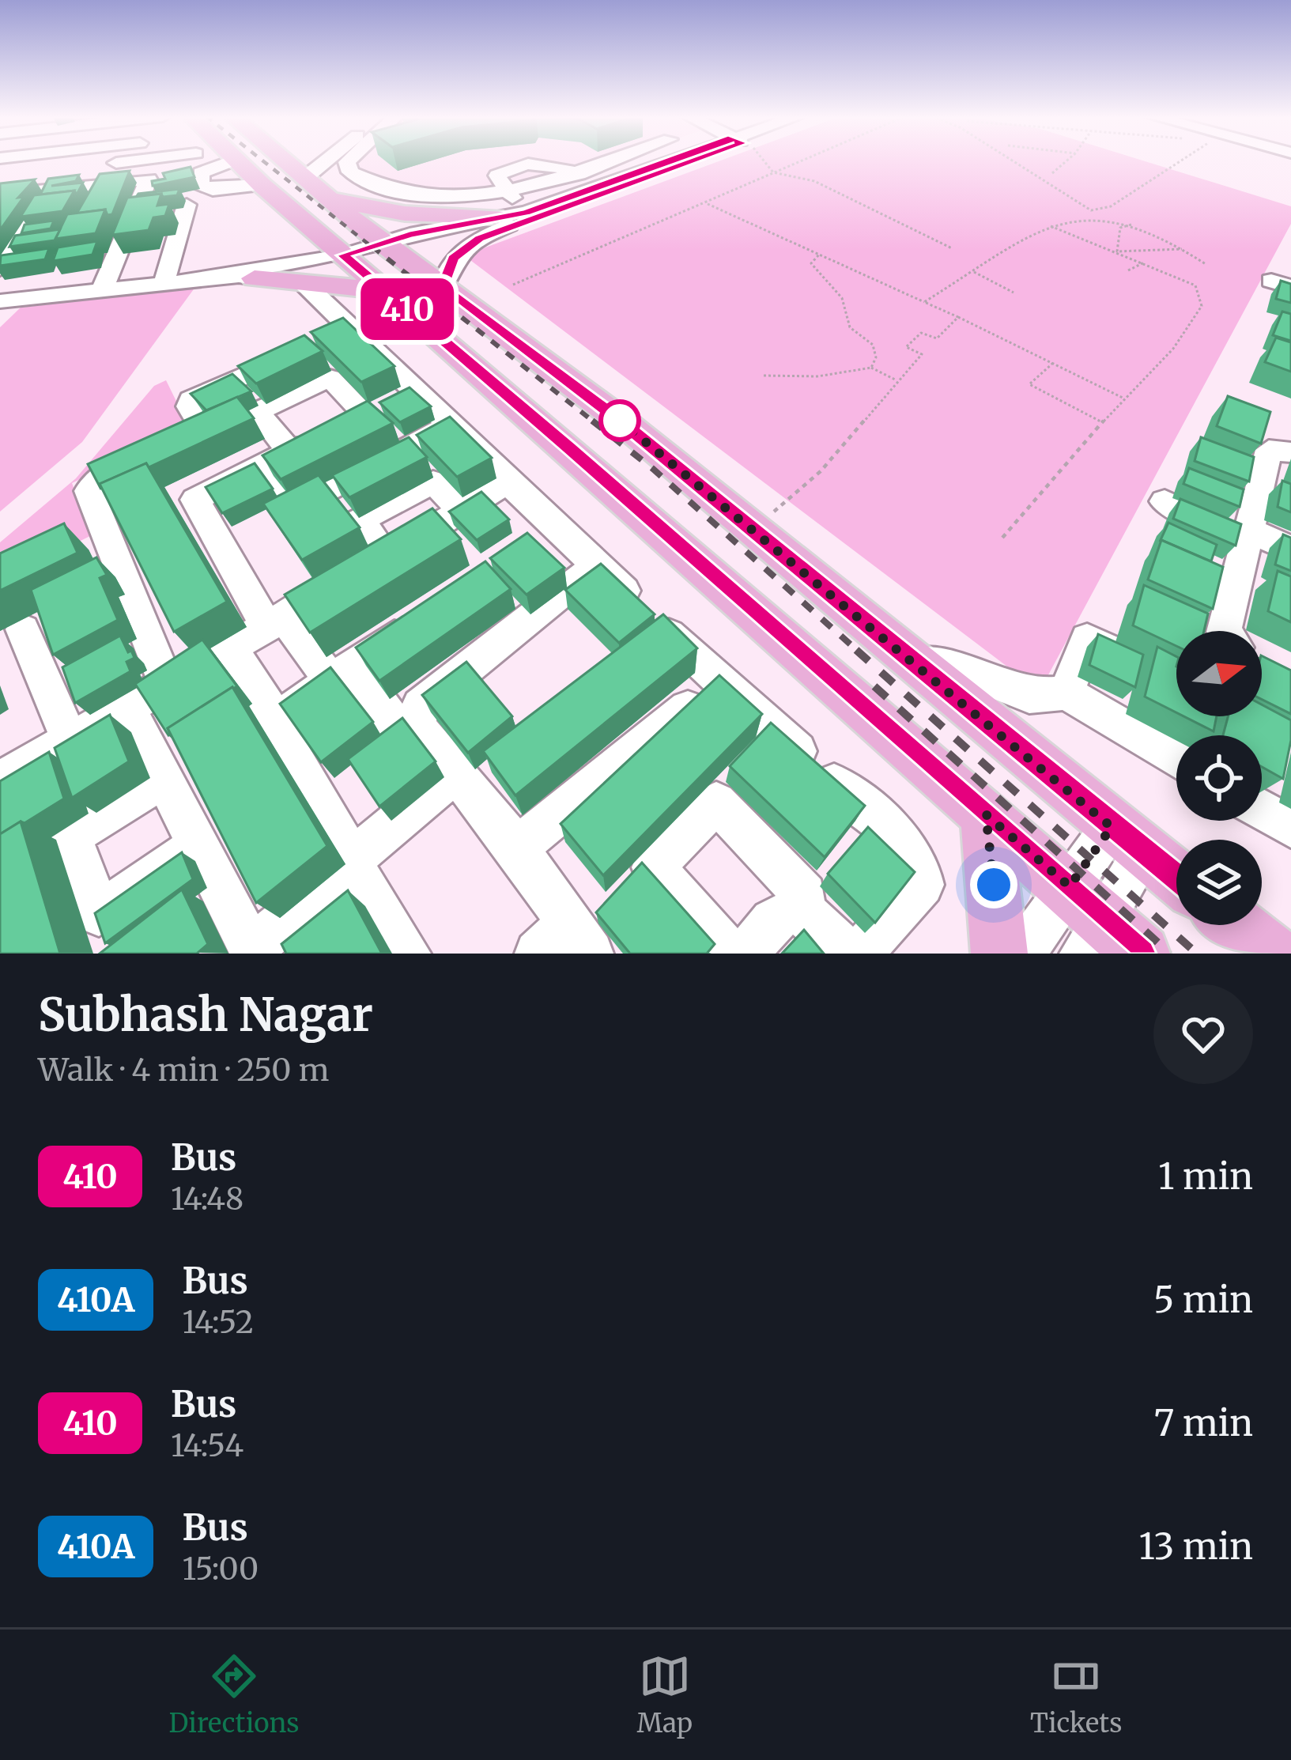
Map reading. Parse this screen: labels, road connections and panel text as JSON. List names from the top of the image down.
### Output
{
  "lines": ["bus line 410"],
  "north": "right",
  "page": {
    "on_map": "410",
    "heading": ["Subhash Nagar", "Walk · 4 min · 250 m"],
    "list": [
      {
        "mark": "410",
        "name": "Bus",
        "note": "14:48",
        "value": "1 min"
      },
      {
        "mark": "410A",
        "name": "Bus",
        "note": "14:52",
        "value": "5 min"
      },
      {
        "mark": "410",
        "name": "Bus",
        "note": "14:54",
        "value": "7 min"
      },
      {
        "mark": "410A",
        "name": "Bus",
        "note": "15:00",
        "value": "13 min"
      }
    ],
    "tabs": ["Directions", "Map", "Tickets"]
  }
}
